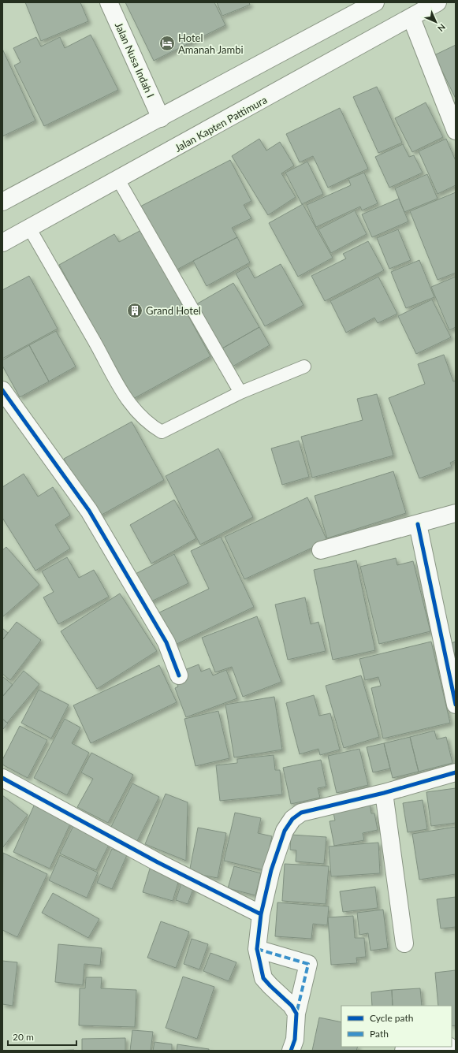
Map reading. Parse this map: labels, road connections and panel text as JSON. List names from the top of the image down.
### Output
{
  "streets": {
    "street": ["Jalan Nusa Indah I", "Jalan Kapten Pattimura"]
  },
  "places": {
    "hotel": ["Hotel Amanah Jambi"],
    "building": ["Grand Hotel"]
  },
  "legend": ["Cycle path", "Path"],
  "scale_bar": "20 m",
  "north": "bottom right"
}
